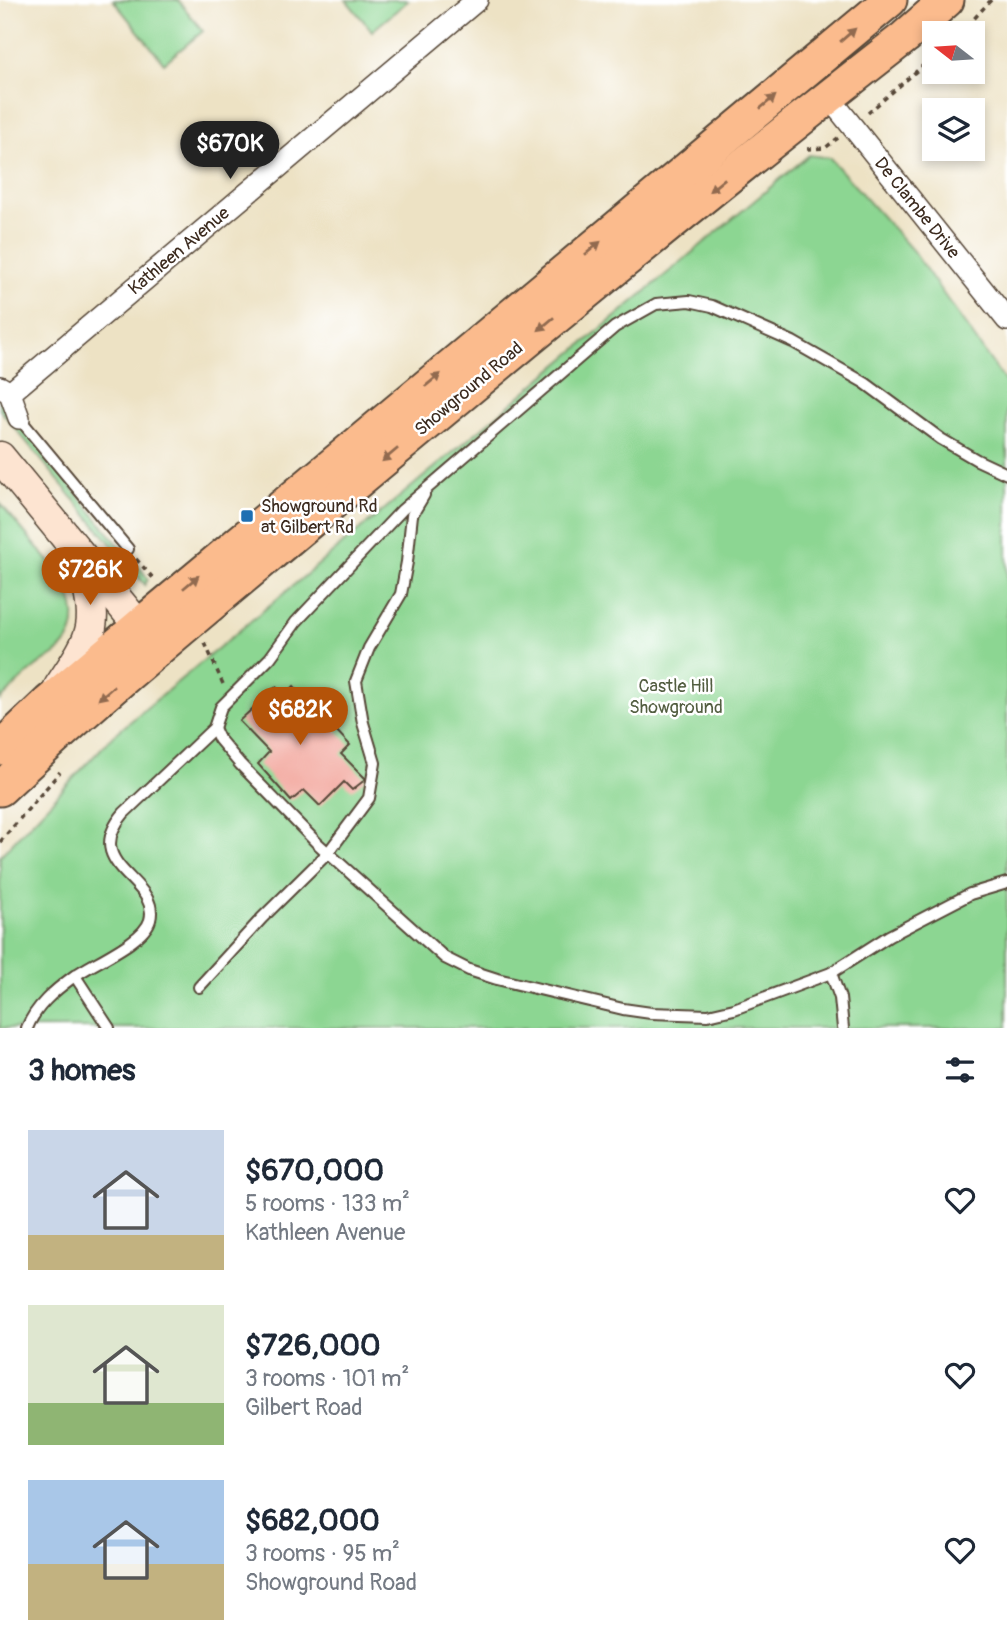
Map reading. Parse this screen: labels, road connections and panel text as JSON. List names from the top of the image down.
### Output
{
  "streets": {
    "main road": ["Showground Road"],
    "street": ["De Clambe Drive", "Kathleen Avenue"]
  },
  "crossings": [
    ["De Clambe Drive", "Showground Road"]
  ],
  "parks": ["Castle Hill Showground"],
  "places": {
    "transit": ["Showground Rd at Gilbert Rd"]
  },
  "north": "left",
  "page": {
    "price": ["$670K", "$726K", "$682K"],
    "heading": "3 homes",
    "list": [
      {
        "name": "$670,000",
        "note": "5 rooms · 133 m² · Kathleen Avenue"
      },
      {
        "name": "$726,000",
        "note": "3 rooms · 101 m² · Gilbert Road"
      },
      {
        "name": "$682,000",
        "note": "3 rooms · 95 m² · Showground Road"
      }
    ]
  }
}
